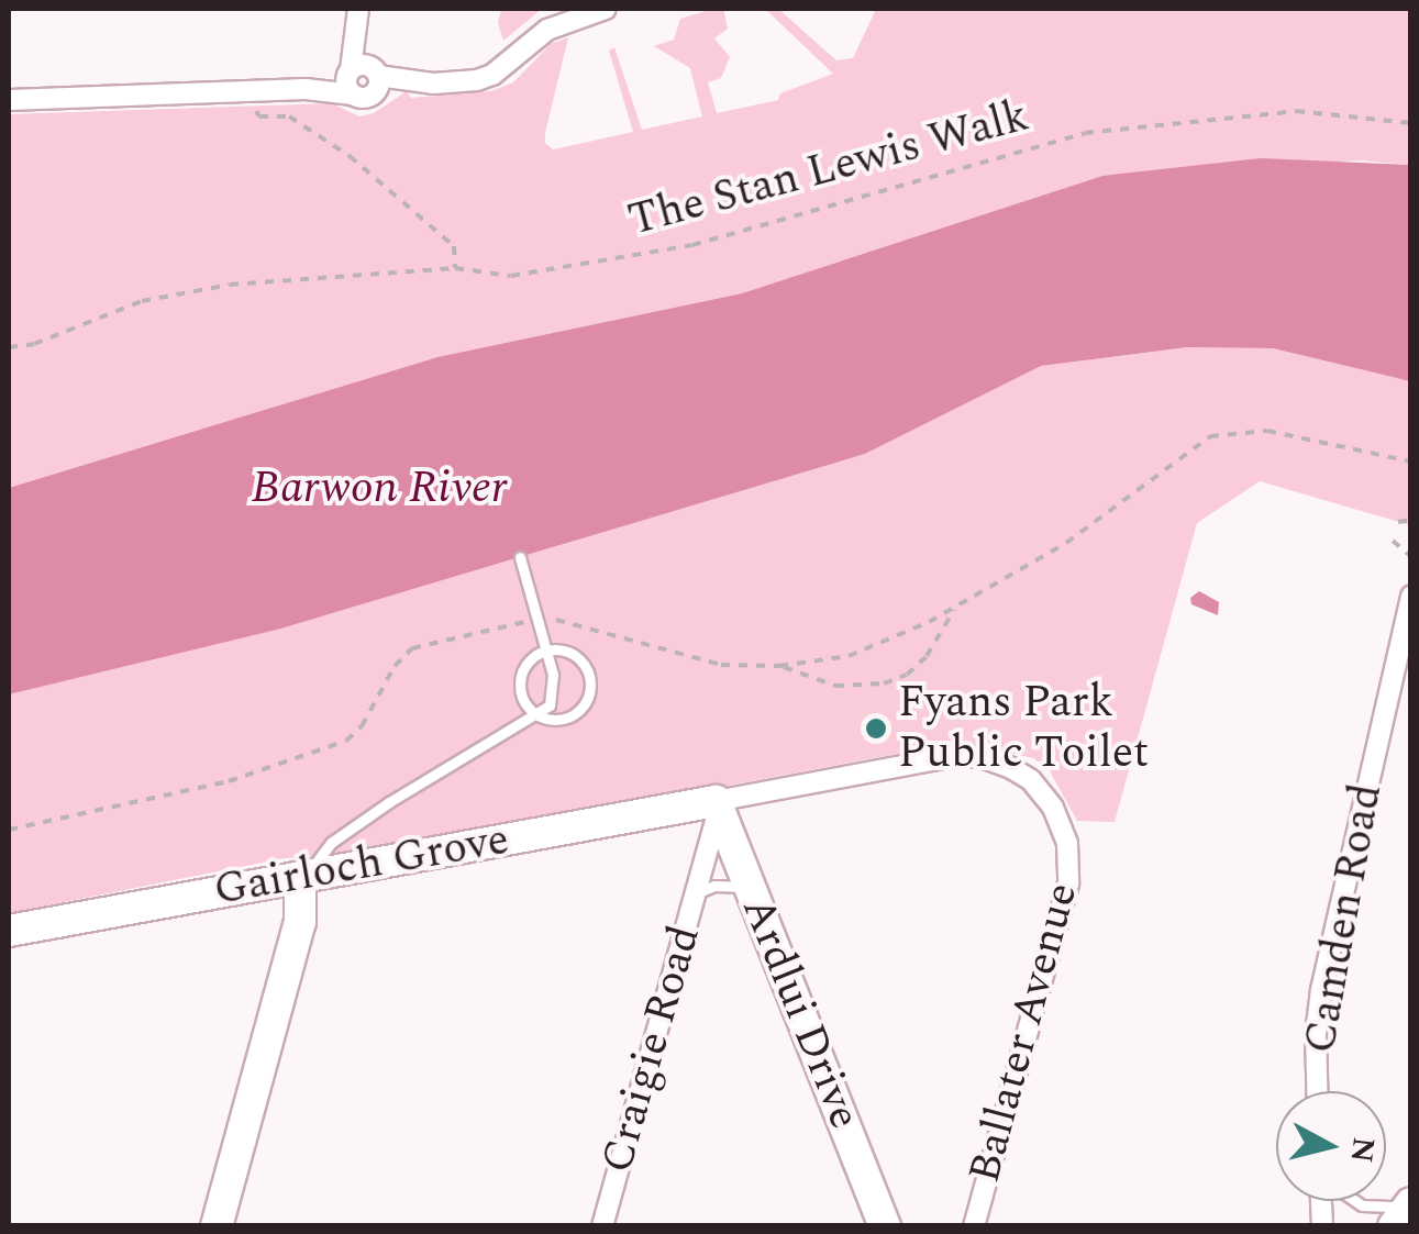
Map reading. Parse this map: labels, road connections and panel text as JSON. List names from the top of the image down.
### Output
{
  "streets": {
    "street": [
      "Gairloch Grove",
      "Camden Road",
      "Ardlui Drive",
      "Ballater Avenue",
      "Craigie Road"
    ],
    "path": ["The Stan Lewis Walk"]
  },
  "crossings": [
    ["Gairloch Grove", "Ardlui Drive"],
    ["Gairloch Grove", "Ballater Avenue"],
    ["Gairloch Grove", "Craigie Road"],
    ["Ardlui Drive", "Ballater Avenue"],
    ["Ardlui Drive", "Craigie Road"],
    ["Ballater Avenue", "Craigie Road"]
  ],
  "water": ["Barwon River"],
  "places": ["Fyans Park Public Toilet"],
  "north": "right"
}
